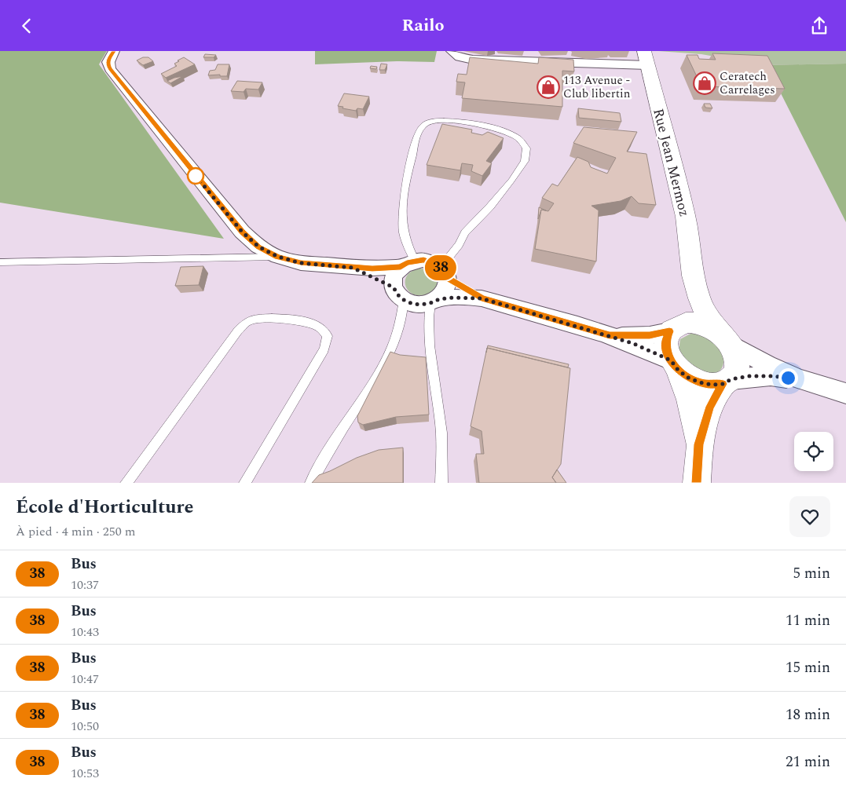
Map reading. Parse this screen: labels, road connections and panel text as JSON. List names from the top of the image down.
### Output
{
  "streets": {
    "street": ["Rue Jean Mermoz"]
  },
  "places": {
    "shop": ["Ceratech Carrelages", "113 Avenue - Club libertin"]
  },
  "lines": ["bus line 38"],
  "page": {
    "header": "Railo",
    "on_map": "38",
    "heading": ["École d'Horticulture", "À pied · 4 min · 250 m"],
    "list": [
      {
        "mark": "38",
        "name": "Bus",
        "note": "10:37",
        "value": "5 min"
      },
      {
        "mark": "38",
        "name": "Bus",
        "note": "10:43",
        "value": "11 min"
      },
      {
        "mark": "38",
        "name": "Bus",
        "note": "10:47",
        "value": "15 min"
      },
      {
        "mark": "38",
        "name": "Bus",
        "note": "10:50",
        "value": "18 min"
      },
      {
        "mark": "38",
        "name": "Bus",
        "note": "10:53",
        "value": "21 min"
      }
    ]
  }
}
